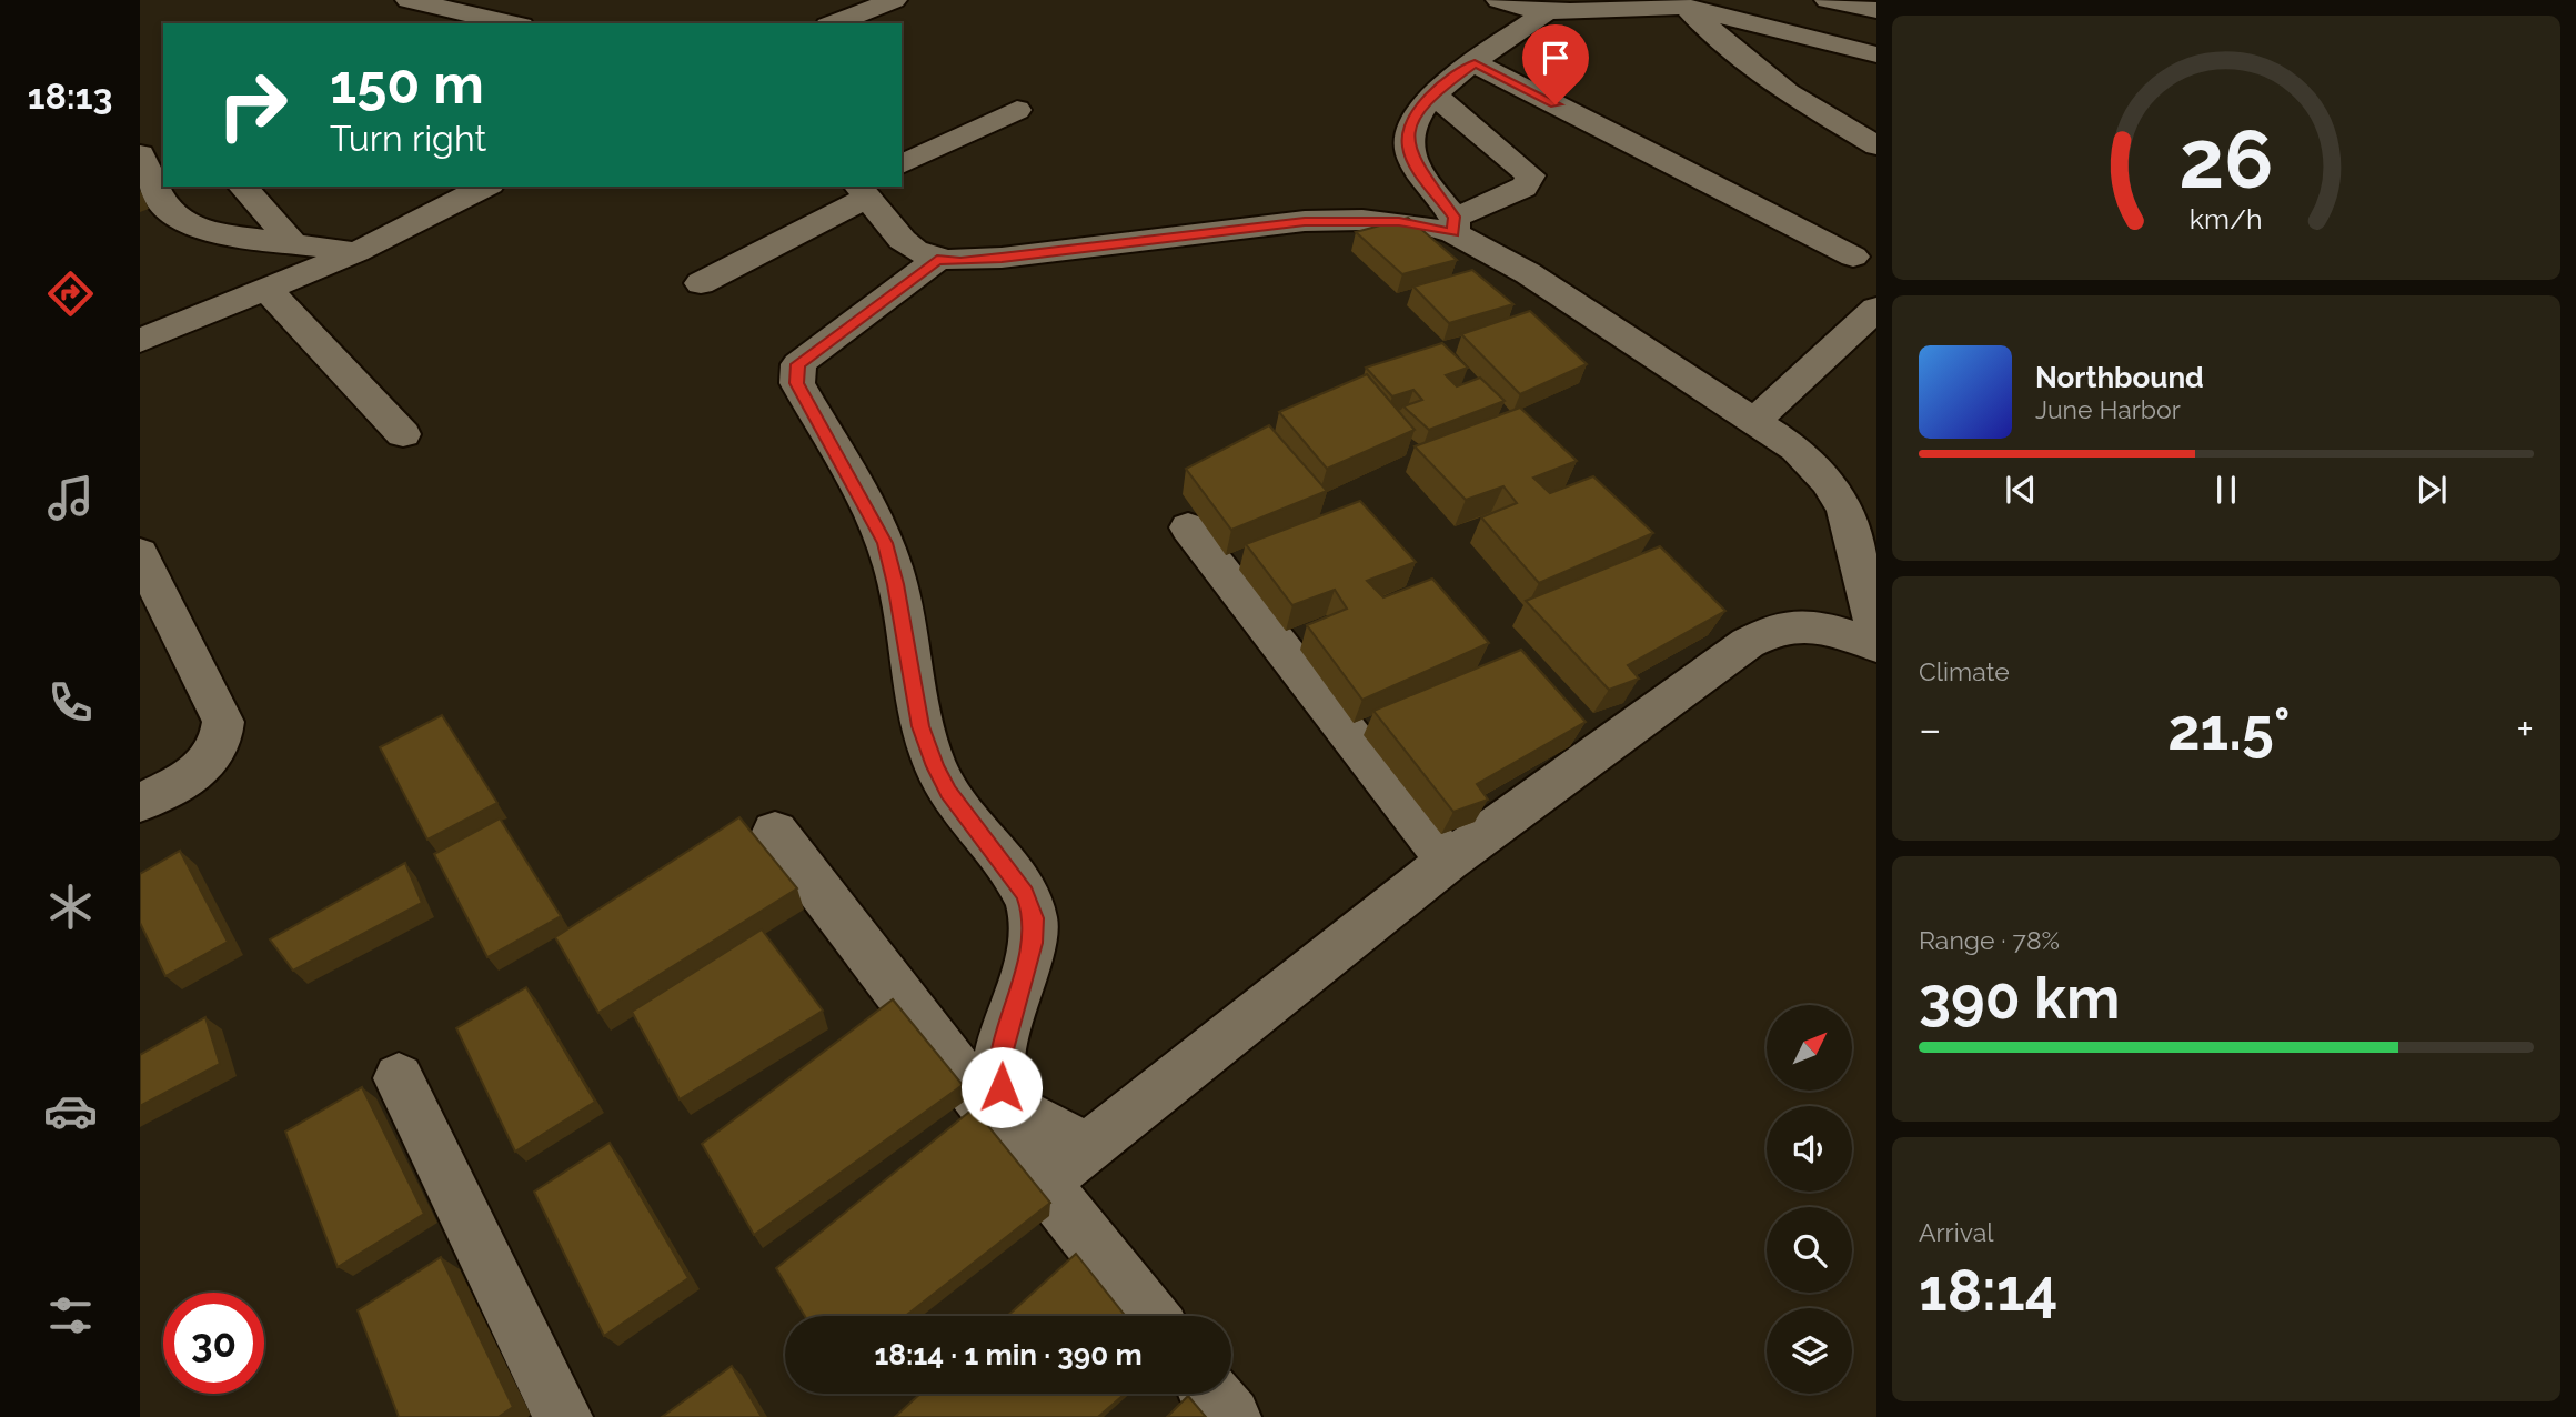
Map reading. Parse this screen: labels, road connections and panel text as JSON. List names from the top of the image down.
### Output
{
  "north": "top right",
  "page": {
    "tabs": "18:13",
    "turn": ["150 m", "Turn right"],
    "song": ["Northbound", "June Harbor"],
    "tile": [
      "Climate",
      ["Range · 78%", "390 km"],
      ["Arrival", "18:14"]
    ],
    "heat": ["−", "21.5°", "+"],
    "limit": "30",
    "trip": "18:14 · 1 min · 390 m",
    "gauge": ["26", "km/h"]
  }
}
